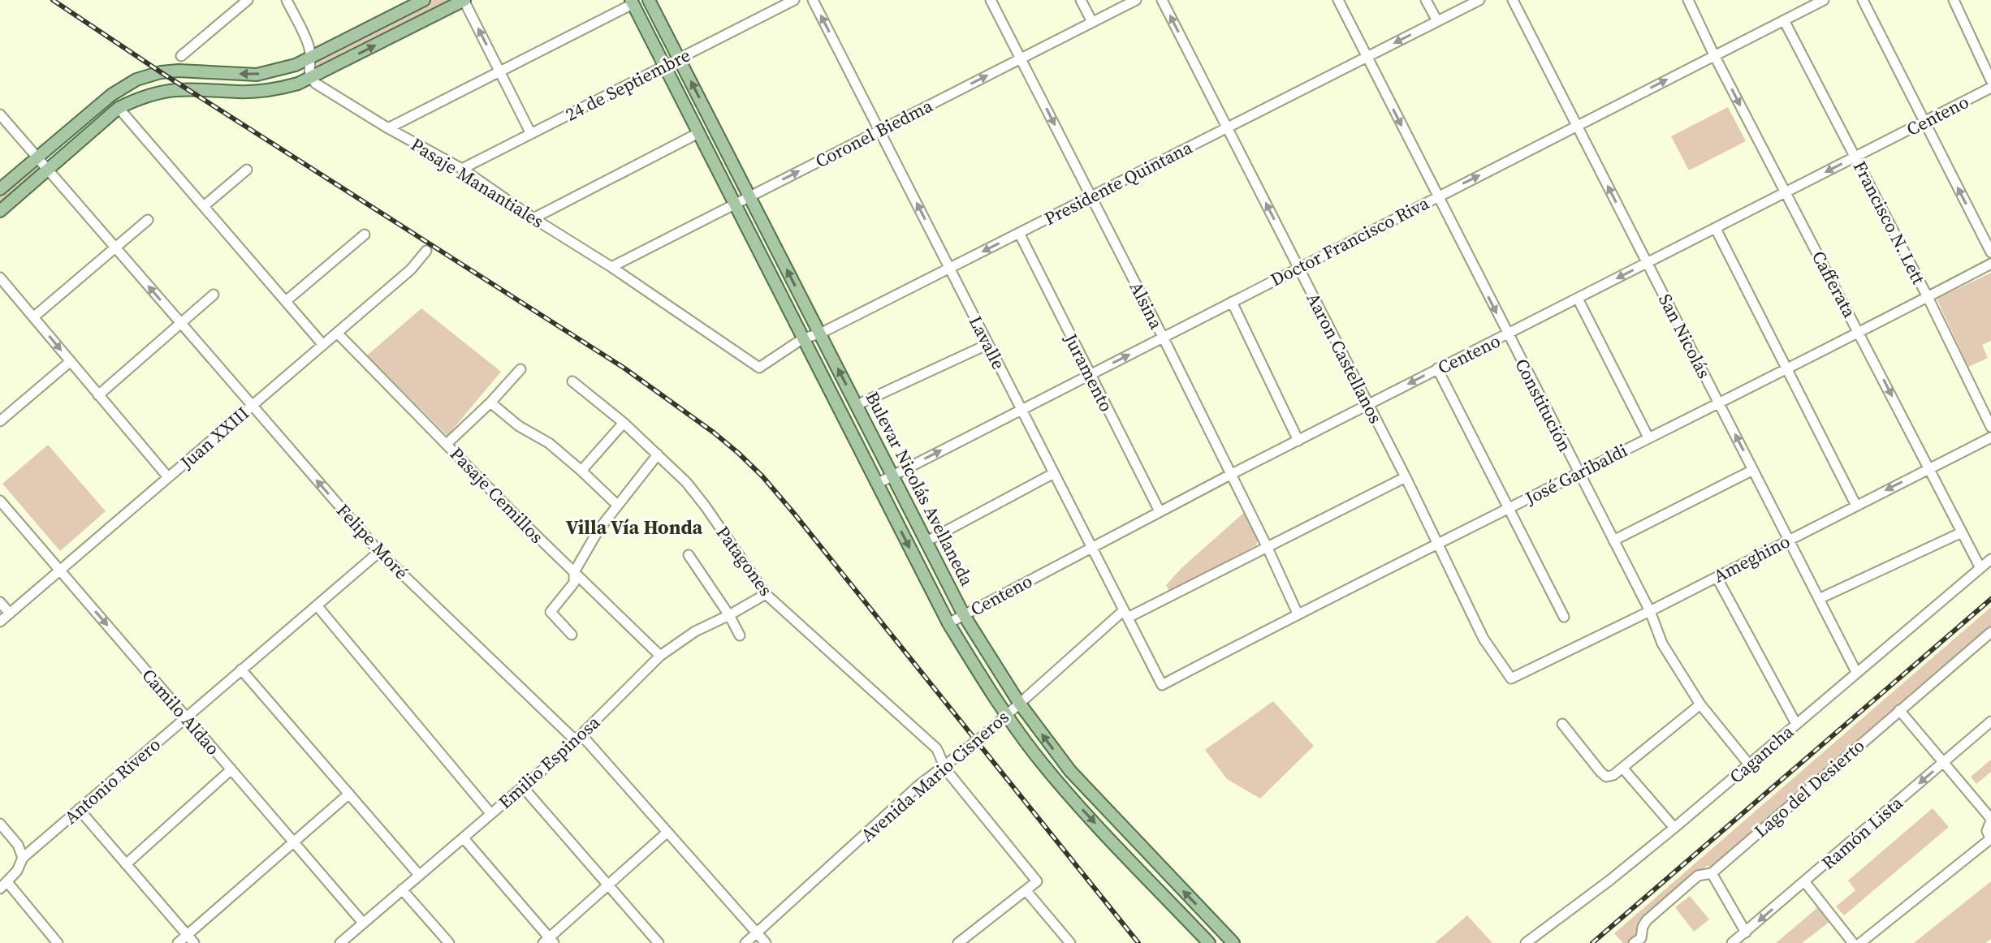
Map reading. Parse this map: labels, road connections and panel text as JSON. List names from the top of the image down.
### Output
{
  "streets": {
    "main road": ["Bulevar Nicolás Avellaneda"],
    "street": [
      "24 de Septiembre",
      "Centeno",
      "Coronel Biedma",
      "Pasaje Manantiales",
      "Presidente Quintana",
      "Francisco N. Lett",
      "Doctor Francisco Riva",
      "Cafferata",
      "Alsina",
      "San Nicolás",
      "Lavalle",
      "Aaron Castellanos",
      "Juramento",
      "Constitución",
      "Juan XXIII",
      "José Garibaldi",
      "Pasaje Cemillos",
      "Felipe Moré",
      "Ameghino",
      "Patagones",
      "Camilo Aldao",
      "Cagancha",
      "Emilio Espinosa",
      "Avenida Mario Cisneros",
      "Antonio Rivero",
      "Lago del Desierto",
      "Ramón Lista"
    ]
  },
  "crossings": [
    ["24 de Septiembre", "Pasaje Manantiales"],
    ["24 de Septiembre", "Bulevar Nicolás Avellaneda"],
    ["Centeno", "Francisco N. Lett"],
    ["Centeno", "Cafferata"],
    ["Centeno", "Alsina"],
    ["Centeno", "San Nicolás"],
    ["Centeno", "Lavalle"],
    ["Centeno", "Aaron Castellanos"],
    ["Centeno", "Juramento"],
    ["Centeno", "Constitución"],
    ["Centeno", "Bulevar Nicolás Avellaneda"],
    ["Coronel Biedma", "Pasaje Manantiales"],
    ["Coronel Biedma", "Alsina"],
    ["Coronel Biedma", "Lavalle"],
    ["Coronel Biedma", "Bulevar Nicolás Avellaneda"],
    ["Pasaje Manantiales", "Presidente Quintana"],
    ["Presidente Quintana", "Alsina"],
    ["Presidente Quintana", "Lavalle"],
    ["Presidente Quintana", "Aaron Castellanos"],
    ["Presidente Quintana", "Juramento"],
    ["Presidente Quintana", "Constitución"],
    ["Presidente Quintana", "Bulevar Nicolás Avellaneda"],
    ["Francisco N. Lett", "Doctor Francisco Riva"],
    ["Francisco N. Lett", "José Garibaldi"],
    ["Doctor Francisco Riva", "Cafferata"],
    ["Doctor Francisco Riva", "Alsina"],
    ["Doctor Francisco Riva", "San Nicolás"],
    ["Doctor Francisco Riva", "Lavalle"],
    ["Doctor Francisco Riva", "Aaron Castellanos"],
    ["Doctor Francisco Riva", "Juramento"],
    ["Doctor Francisco Riva", "Constitución"],
    ["Doctor Francisco Riva", "Bulevar Nicolás Avellaneda"],
    ["Cafferata", "José Garibaldi"],
    ["Cafferata", "Ameghino"],
    ["Cafferata", "Cagancha"],
    ["Alsina", "José Garibaldi"],
    ["Alsina", "Avenida Mario Cisneros"],
    ["San Nicolás", "José Garibaldi"],
    ["San Nicolás", "Ameghino"],
    ["San Nicolás", "Cagancha"],
    ["Lavalle", "José Garibaldi"],
    ["Lavalle", "Avenida Mario Cisneros"],
    ["Aaron Castellanos", "José Garibaldi"],
    ["Aaron Castellanos", "Ameghino"],
    ["Aaron Castellanos", "Avenida Mario Cisneros"],
    ["Constitución", "José Garibaldi"],
    ["Constitución", "Ameghino"],
    ["Constitución", "Cagancha"],
    ["Juan XXIII", "Pasaje Cemillos"],
    ["Juan XXIII", "Felipe Moré"],
    ["Juan XXIII", "Camilo Aldao"],
    ["Bulevar Nicolás Avellaneda", "Avenida Mario Cisneros"],
    ["Pasaje Cemillos", "Emilio Espinosa"],
    ["Felipe Moré", "Emilio Espinosa"],
    ["Felipe Moré", "Avenida Mario Cisneros"],
    ["Felipe Moré", "Antonio Rivero"],
    ["Patagones", "Emilio Espinosa"],
    ["Patagones", "Avenida Mario Cisneros"],
    ["Camilo Aldao", "Emilio Espinosa"],
    ["Camilo Aldao", "Antonio Rivero"]
  ],
  "one_way": [
    "Coronel Biedma",
    "Cafferata",
    "Lavalle",
    "Aaron Castellanos",
    "Constitución",
    "Ramón Lista"
  ],
  "districts": ["Villa Vía Honda"]
}
